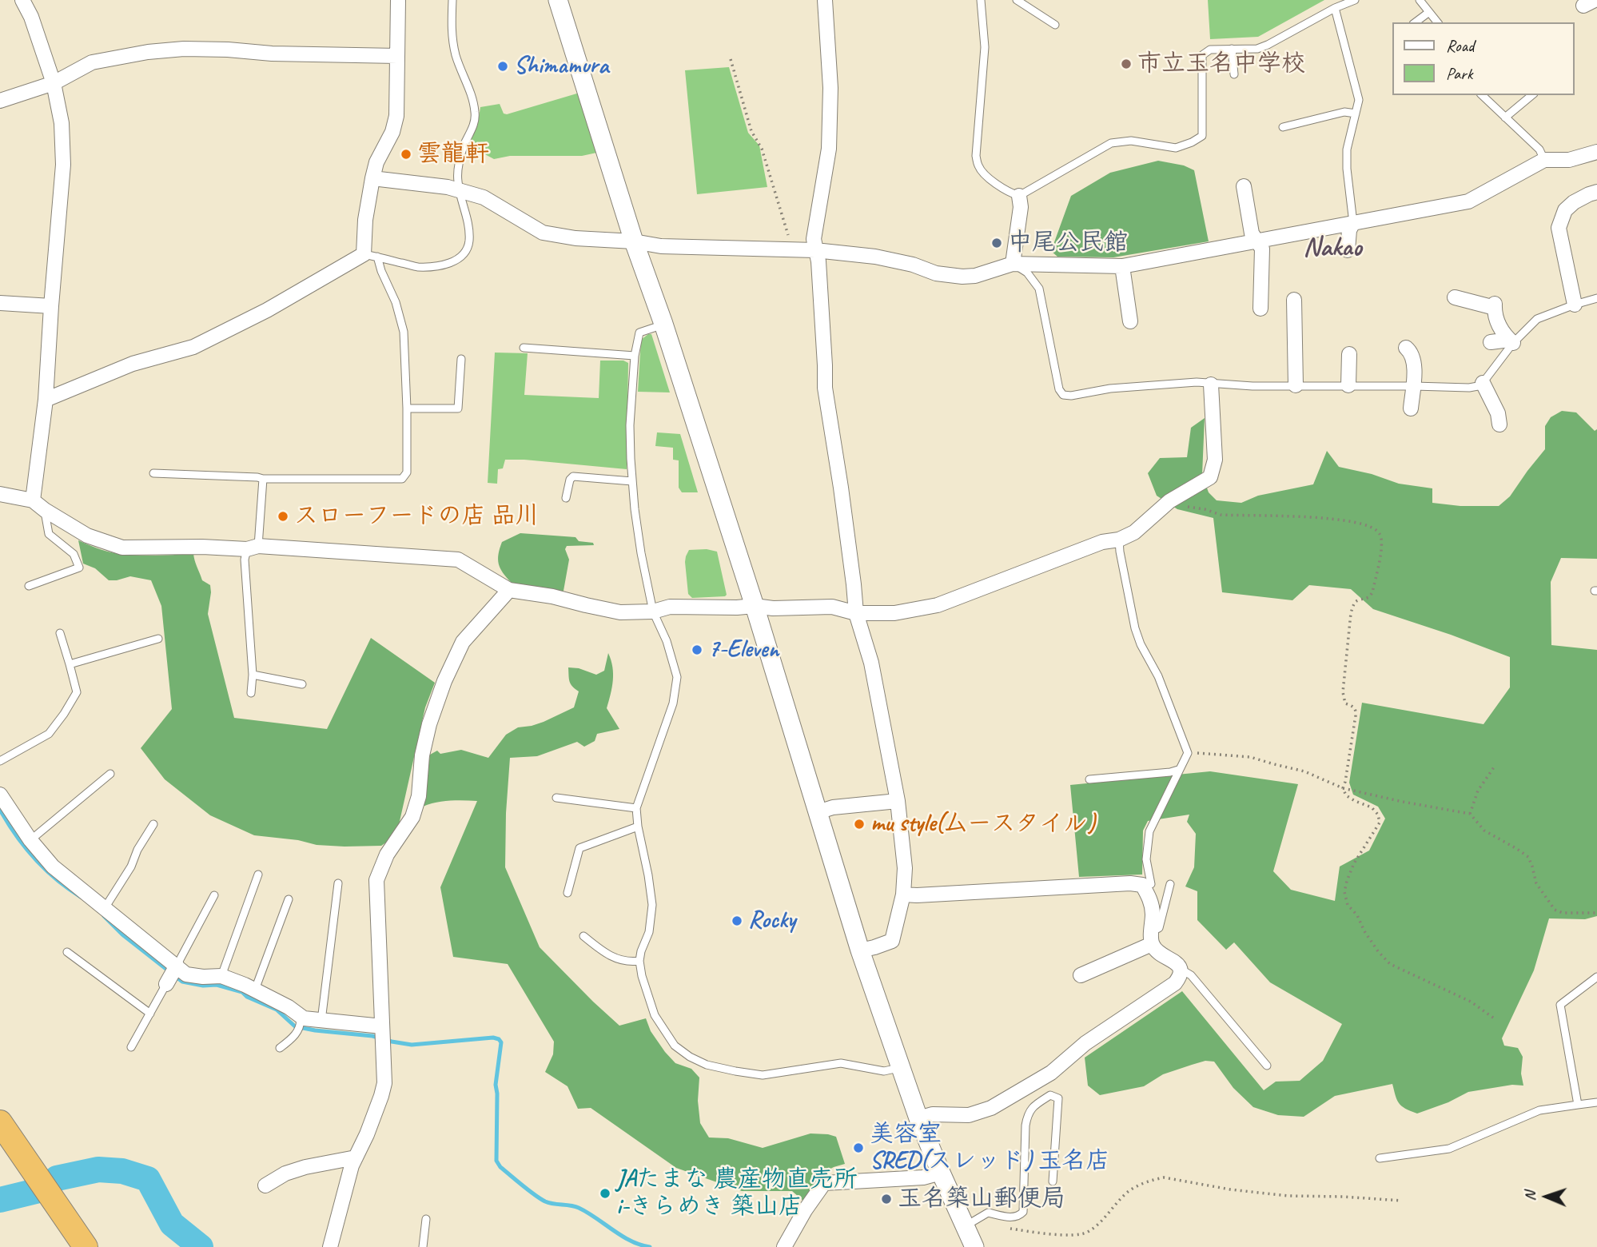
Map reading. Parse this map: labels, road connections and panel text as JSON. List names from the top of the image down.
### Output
{
  "districts": ["Nakao"],
  "places": [
    "市立玉名中学校",
    "Shimamura",
    "雲龍軒",
    "中尾公民館",
    "スローフードの店 品川",
    "7-Eleven",
    "mu style(厶ースタイル)",
    "Rocky",
    "美容室 SRED(スレッド) 玉名店",
    "JAたまな 農産物直売所 i-きらめき 築山店",
    "玉名築山郵便局"
  ],
  "legend": ["Road", "Park"],
  "north": "left"
}
